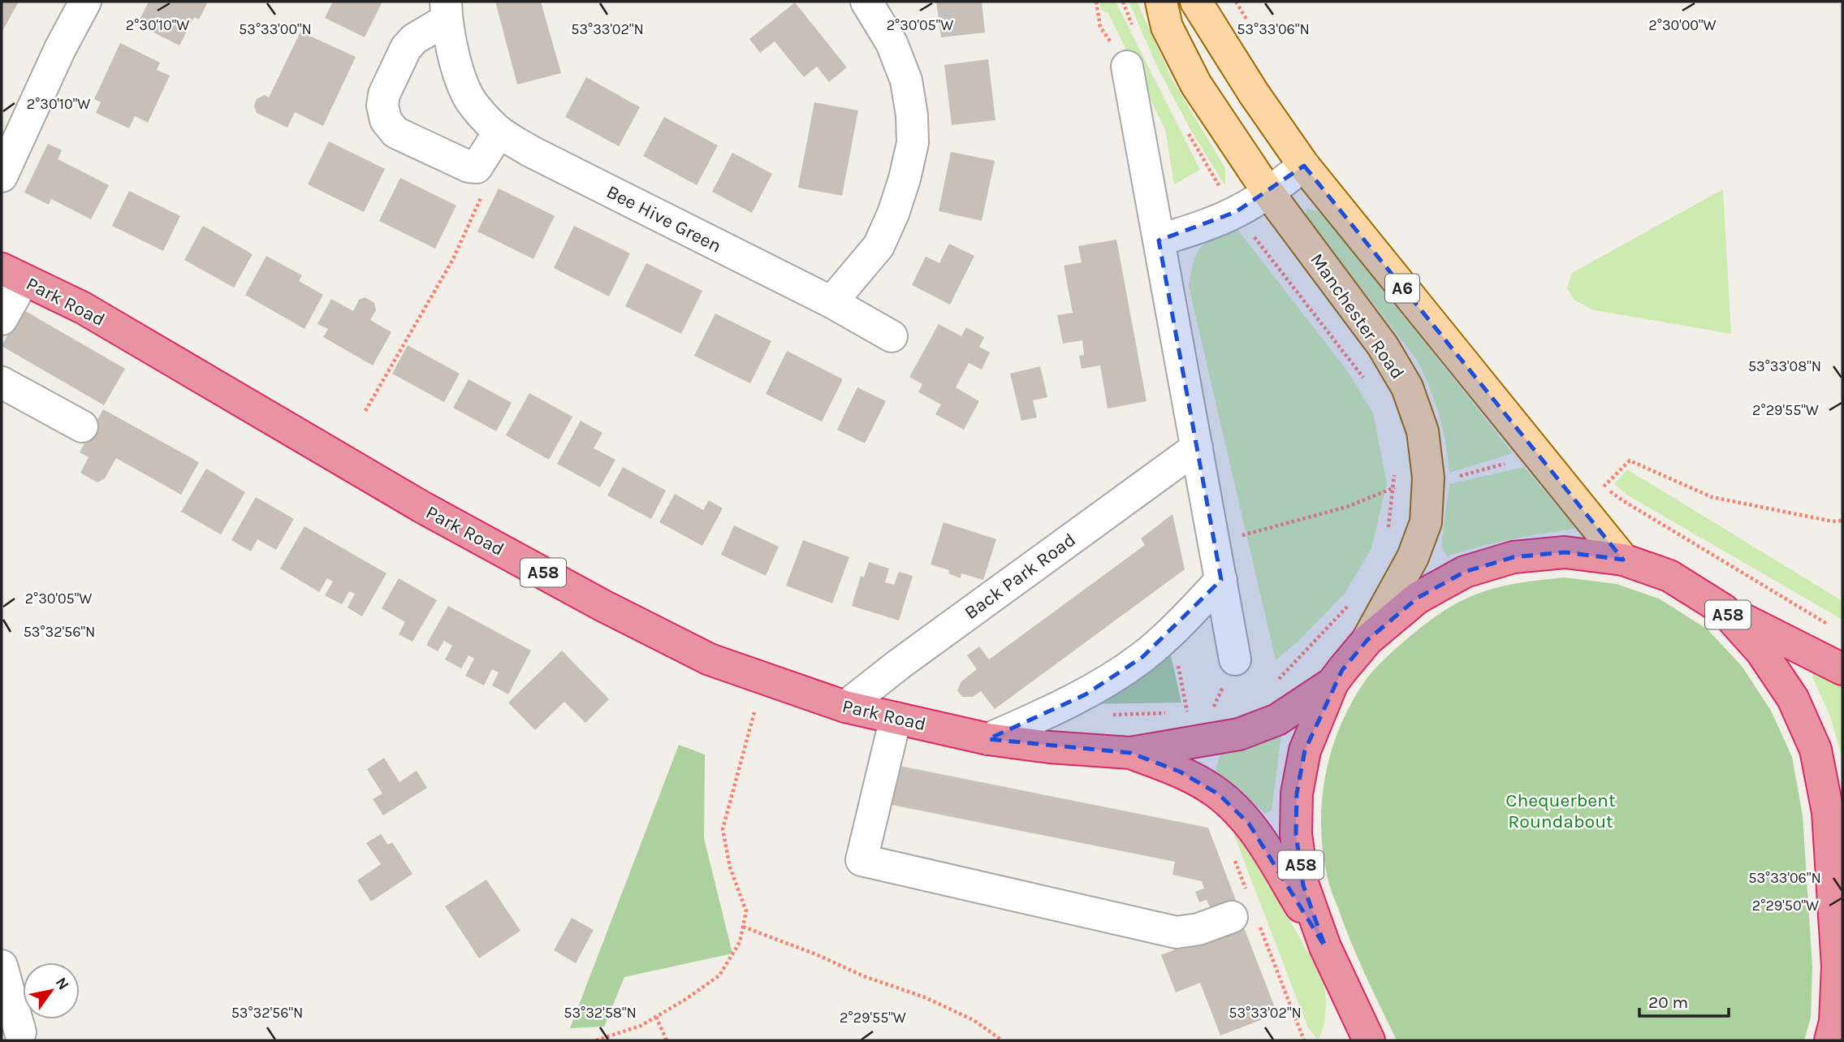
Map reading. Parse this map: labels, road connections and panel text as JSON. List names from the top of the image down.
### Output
{
  "streets": {
    "highway": ["Park Road", "A58"],
    "main road": ["A6", "Manchester Road"],
    "street": ["Bee Hive Green", "Back Park Road"]
  },
  "crossings": [
    ["A6", "A58"],
    ["Park Road", "A58"],
    ["Park Road", "Back Park Road"],
    ["Manchester Road", "A58"]
  ],
  "parks": ["Chequerbent Roundabout"],
  "scale_bar": "20 m",
  "north": "top right",
  "coordinates": [
    "2°30'10\"W",
    "2°30'05\"W",
    "2°30'00\"W",
    "53°33'00\"N",
    "53°33'02\"N",
    "53°33'06\"N",
    "53°33'08\"N",
    "2°29'55\"W",
    "53°32'56\"N",
    "2°29'50\"W",
    "53°32'58\"N"
  ]
}
